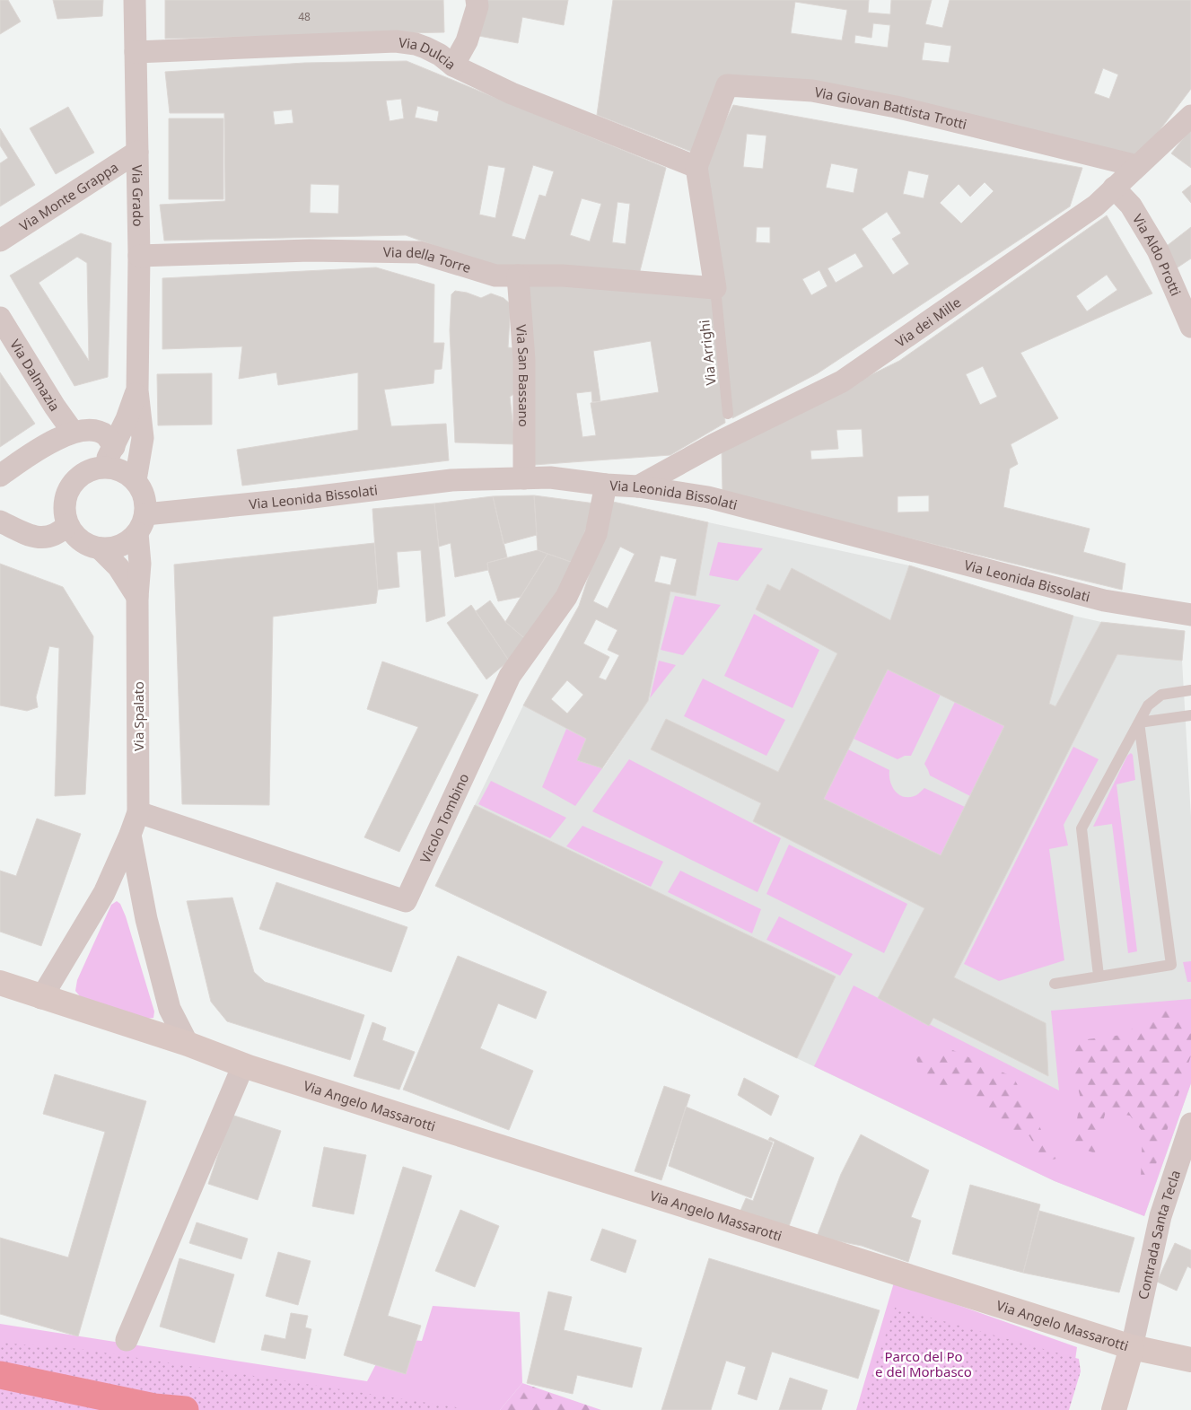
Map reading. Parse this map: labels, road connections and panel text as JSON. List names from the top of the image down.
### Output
{
  "streets": {
    "street": [
      "Via Dulcia",
      "Via Giovan Battista Trotti",
      "Via Grado",
      "Via Monte Grappa",
      "Via Aldo Protti",
      "Via della Torre",
      "Via dei Mille",
      "Via Dalmazia",
      "Via San Bassano",
      "Via Leonida Bissolati",
      "Via Spalato",
      "Vicolo Tombino",
      "Via Angelo Massarotti",
      "Contrada Santa Tecla"
    ],
    "lane": ["Via Arrighi"]
  },
  "crossings": [
    ["Via Dulcia", "Via Giovan Battista Trotti"],
    ["Via Dulcia", "Via Grado"],
    ["Via Giovan Battista Trotti", "Via dei Mille"],
    ["Via Grado", "Via Monte Grappa"],
    ["Via Grado", "Via della Torre"],
    ["Via Grado", "Via Leonida Bissolati"],
    ["Via Grado", "Via Spalato"],
    ["Via Aldo Protti", "Via dei Mille"],
    ["Via della Torre", "Via Arrighi"],
    ["Via della Torre", "Via San Bassano"],
    ["Via dei Mille", "Via Leonida Bissolati"],
    ["Via San Bassano", "Via Leonida Bissolati"],
    ["Via Leonida Bissolati", "Via Spalato"],
    ["Via Leonida Bissolati", "Vicolo Tombino"],
    ["Via Spalato", "Vicolo Tombino"],
    ["Via Spalato", "Via Angelo Massarotti"],
    ["Via Angelo Massarotti", "Contrada Santa Tecla"]
  ],
  "parks": ["Parco del Po e del Morbasco"],
  "house_numbers": ["48"]
}
